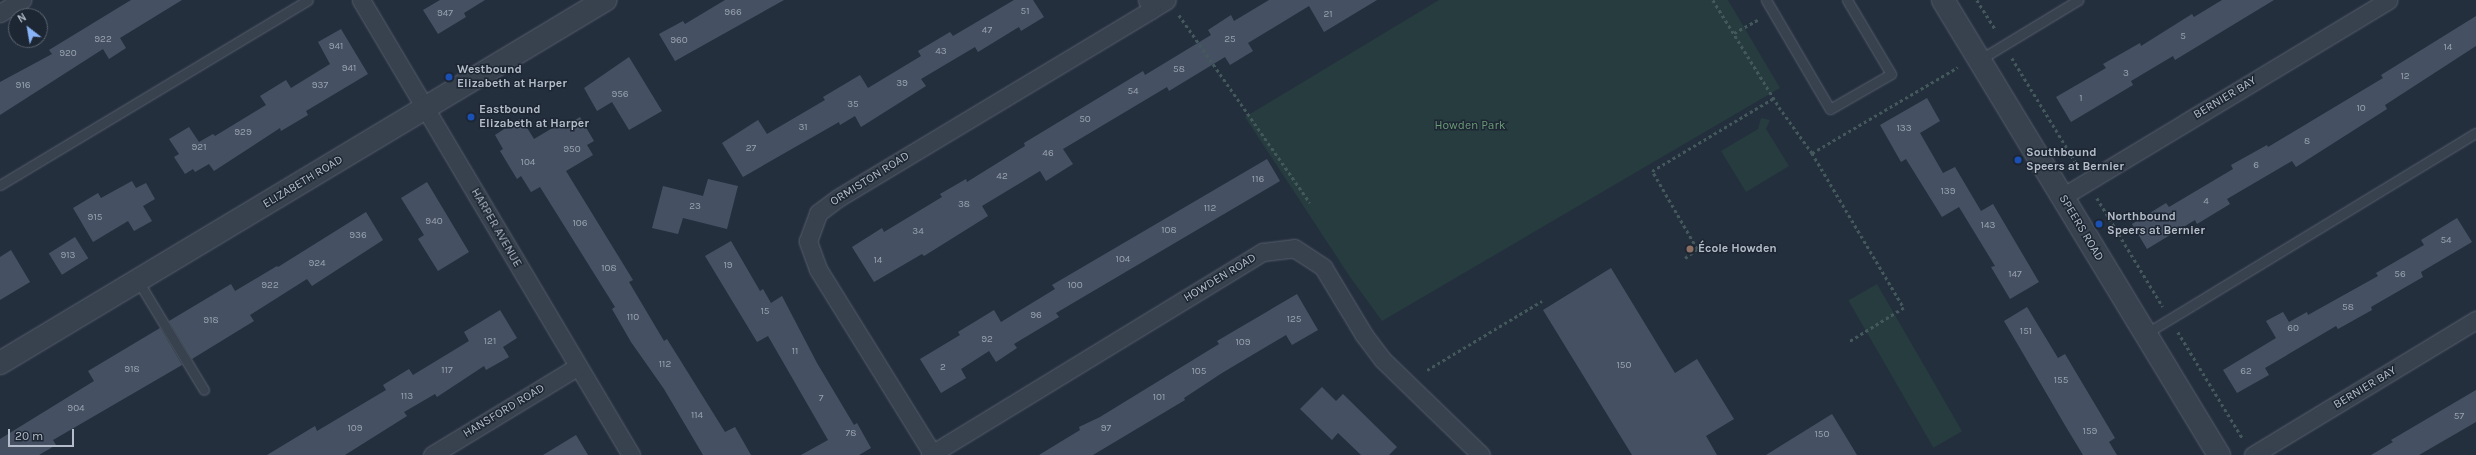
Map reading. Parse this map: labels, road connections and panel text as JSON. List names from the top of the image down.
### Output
{
  "streets": {
    "street": [
      "BERNIER BAY",
      "ORMISTON ROAD",
      "ELIZABETH ROAD",
      "HARPER AVENUE",
      "SPEERS ROAD",
      "HOWDEN ROAD",
      "HANSFORD ROAD"
    ]
  },
  "crossings": [
    ["BERNIER BAY", "SPEERS ROAD"],
    ["ORMISTON ROAD", "HOWDEN ROAD"],
    ["ELIZABETH ROAD", "HARPER AVENUE"],
    ["HARPER AVENUE", "HANSFORD ROAD"]
  ],
  "parks": ["Howden Park"],
  "places": [
    "Westbound Elizabeth at Harper",
    "Eastbound Elizabeth at Harper",
    "Southbound Speers at Bernier",
    "Northbound Speers at Bernier",
    "École Howden"
  ],
  "house_numbers": [
    "51",
    "966",
    "947",
    "21",
    "47",
    "5",
    "922",
    "25",
    "960",
    "941",
    "14",
    "43",
    "920",
    "941",
    "58",
    "3",
    "12",
    "39",
    "916",
    "937",
    "54",
    "956",
    "1",
    "35",
    "10",
    "50",
    "31",
    "133",
    "929",
    "8",
    "921",
    "27",
    "950",
    "46",
    "104",
    "6",
    "42",
    "116",
    "139",
    "4",
    "38",
    "23",
    "112",
    "915",
    "940",
    "106",
    "143",
    "108",
    "34",
    "936",
    "54",
    "913",
    "104",
    "14",
    "924",
    "19",
    "108",
    "147",
    "56",
    "922",
    "100",
    "58",
    "15",
    "96",
    "110",
    "125",
    "918",
    "60",
    "151",
    "92",
    "121",
    "109",
    "11",
    "112",
    "150",
    "2",
    "918",
    "117",
    "105",
    "62",
    "155",
    "113",
    "101",
    "7",
    "904",
    "114",
    "57",
    "109",
    "97",
    "159",
    "78",
    "150"
  ],
  "scale_bar": "20 m",
  "north": "top left"
}
